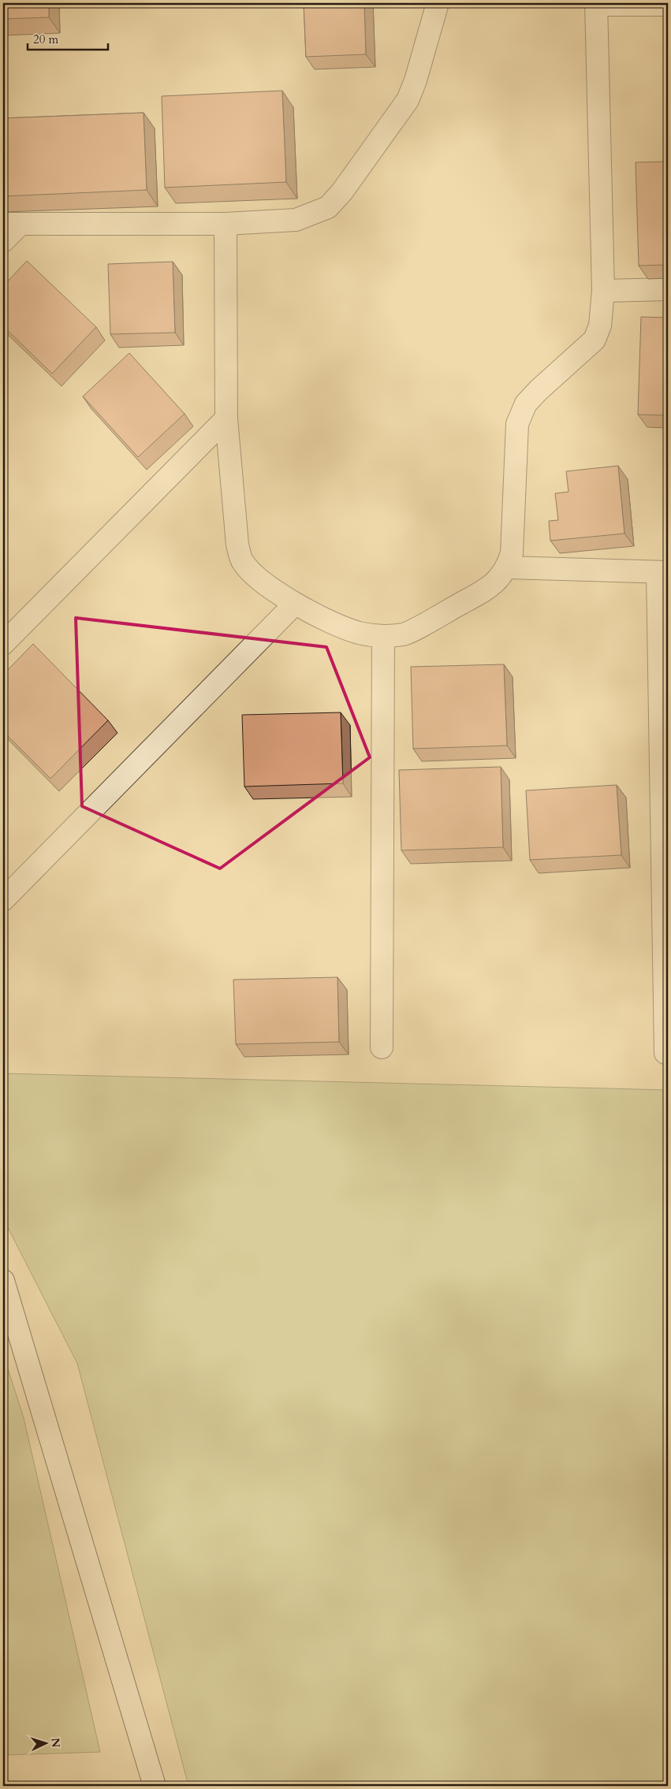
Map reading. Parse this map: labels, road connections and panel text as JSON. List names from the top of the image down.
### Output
{
  "scale_bar": "20 m",
  "north": "right"
}
